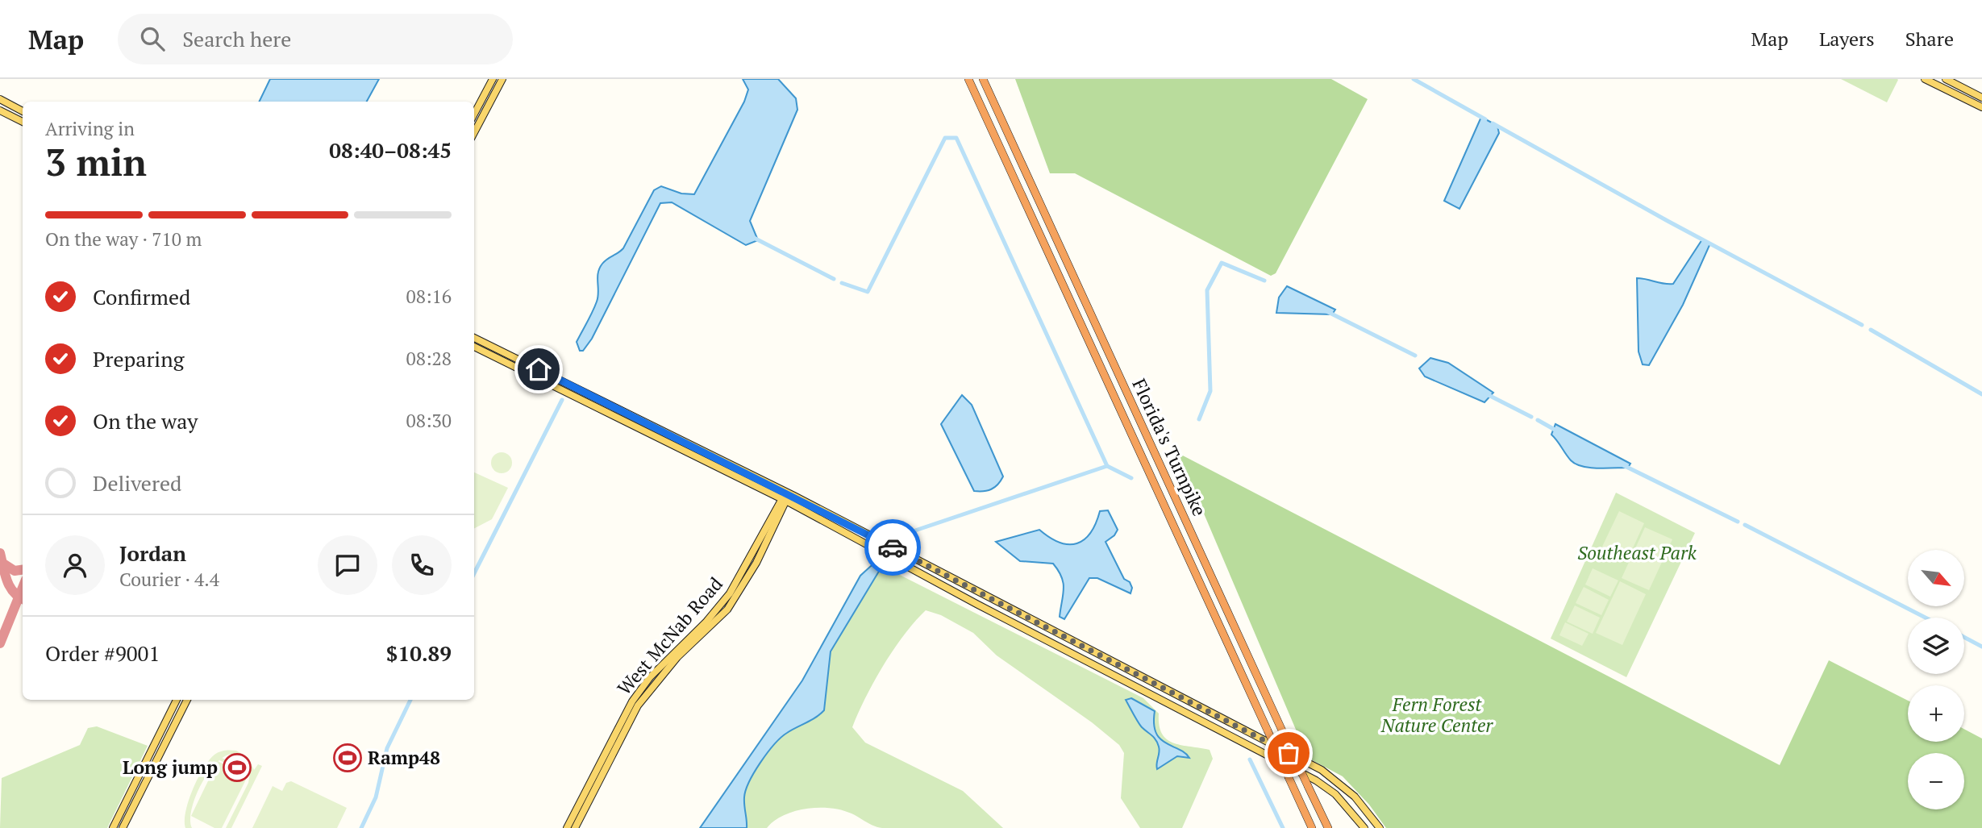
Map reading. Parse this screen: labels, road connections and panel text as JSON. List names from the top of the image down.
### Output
{
  "streets": {
    "highway": ["Florida's Turnpike"],
    "main road": ["West McNab Road"]
  },
  "parks": ["Southeast Park", "Fern Forest Nature Center"],
  "places": {
    "sports": ["Ramp48", "Long jump"]
  },
  "north": "bottom right",
  "page": {
    "header": "Map",
    "search": "Search here",
    "nav": ["Map", "Layers", "Share"],
    "heading": ["3 min", "Arriving in", "08:40–08:45"],
    "panel": [
      "Jordan",
      "Courier · 4.4",
      "Order #9001",
      "$10.89"
    ],
    "bar": "On the way · 710 m",
    "list": [
      ["Confirmed", "08:16"],
      ["Preparing", "08:28"],
      ["On the way", "08:30"],
      "Delivered"
    ],
    "map_buttons": ["+", "−"]
  }
}
